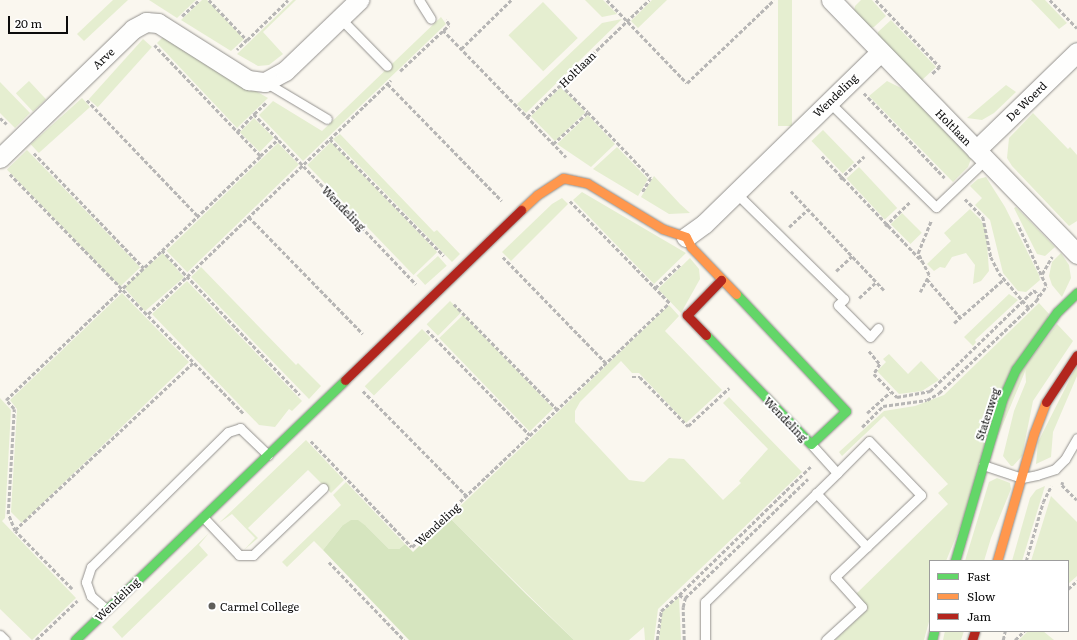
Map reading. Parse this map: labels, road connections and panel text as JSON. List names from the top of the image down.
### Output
{
  "streets": {
    "street": [
      "Arve",
      "Holtlaan",
      "Wendeling",
      "De Woerd",
      "Statenweg"
    ]
  },
  "crossings": [
    ["Holtlaan", "Wendeling"],
    ["Holtlaan", "De Woerd"]
  ],
  "places": ["Carmel College"],
  "legend": ["Fast", "Slow", "Jam"],
  "scale_bar": "20 m"
}
